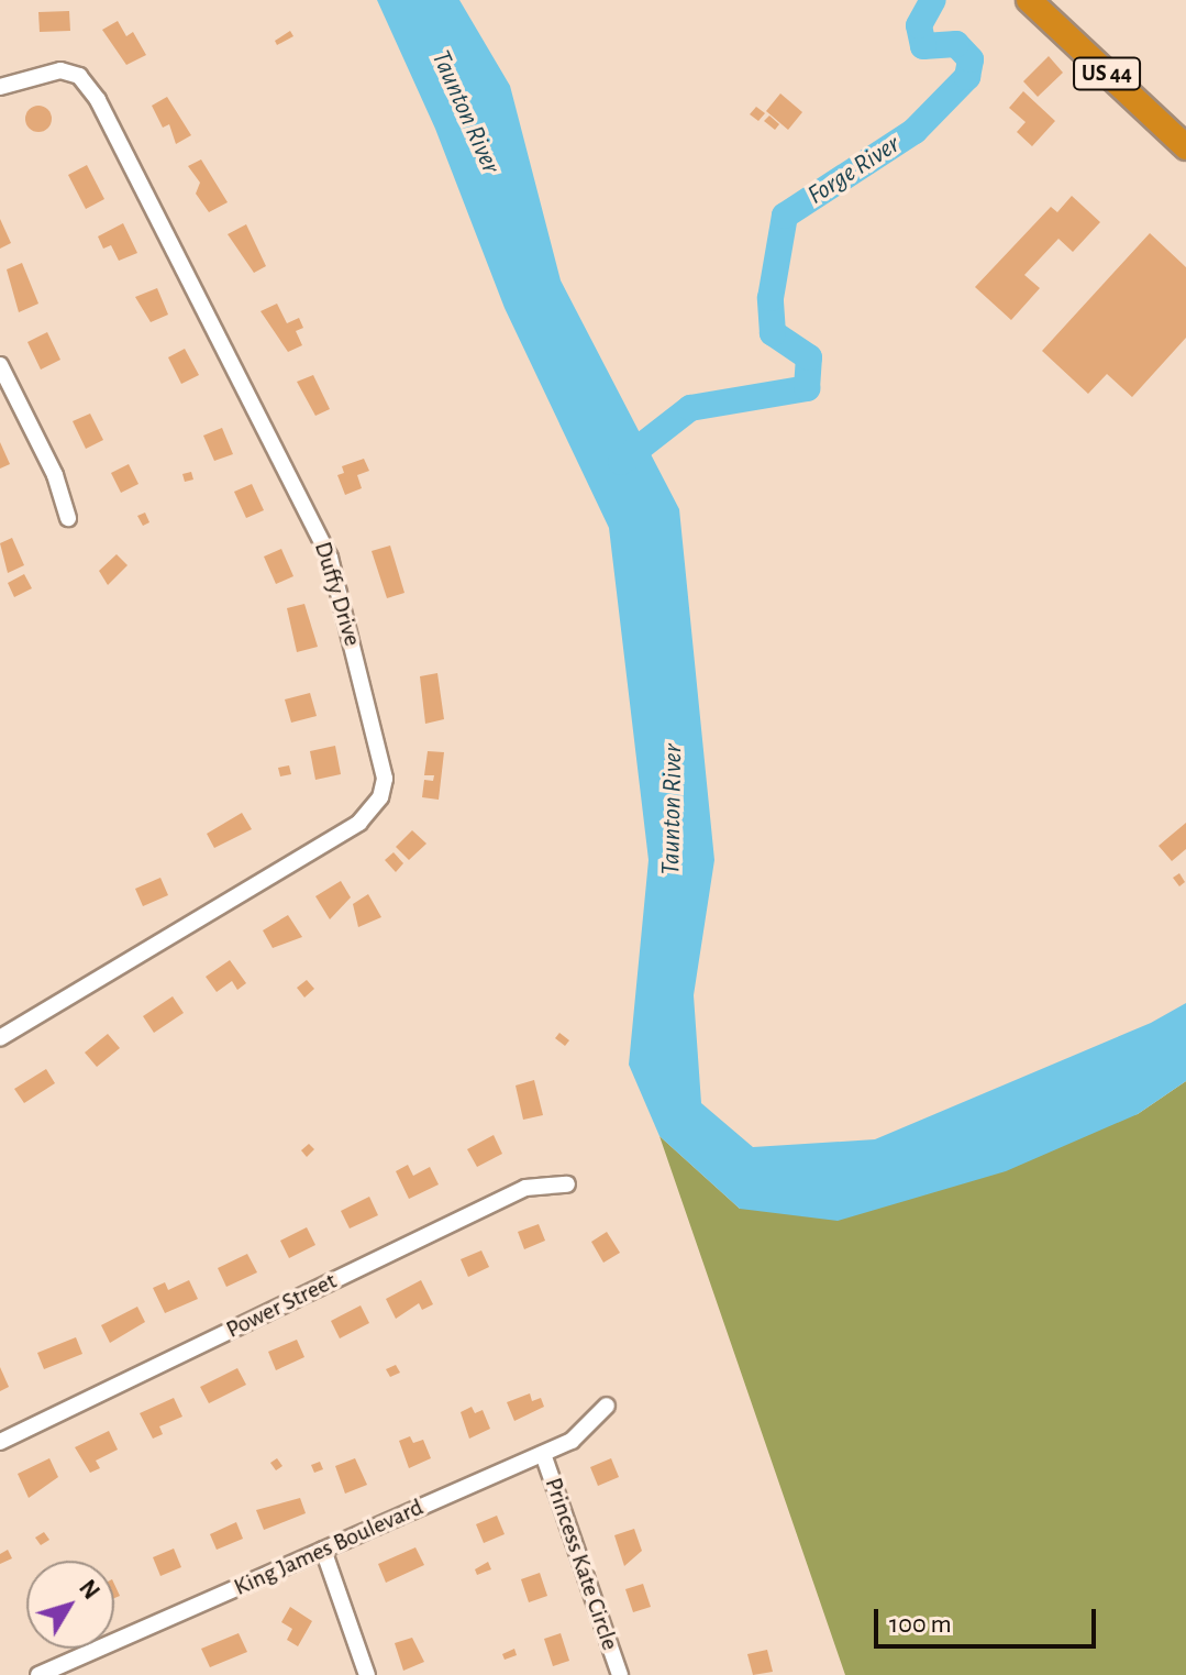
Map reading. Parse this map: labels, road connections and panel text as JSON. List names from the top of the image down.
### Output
{
  "streets": {
    "highway": ["US 44"],
    "street": [
      "Duffy Drive",
      "Power Street",
      "King James Boulevard",
      "Princess Kate Circle"
    ]
  },
  "crossings": [
    ["King James Boulevard", "Princess Kate Circle"]
  ],
  "water": ["Taunton River", "Forge River"],
  "scale_bar": "100 m",
  "north": "top right"
}
